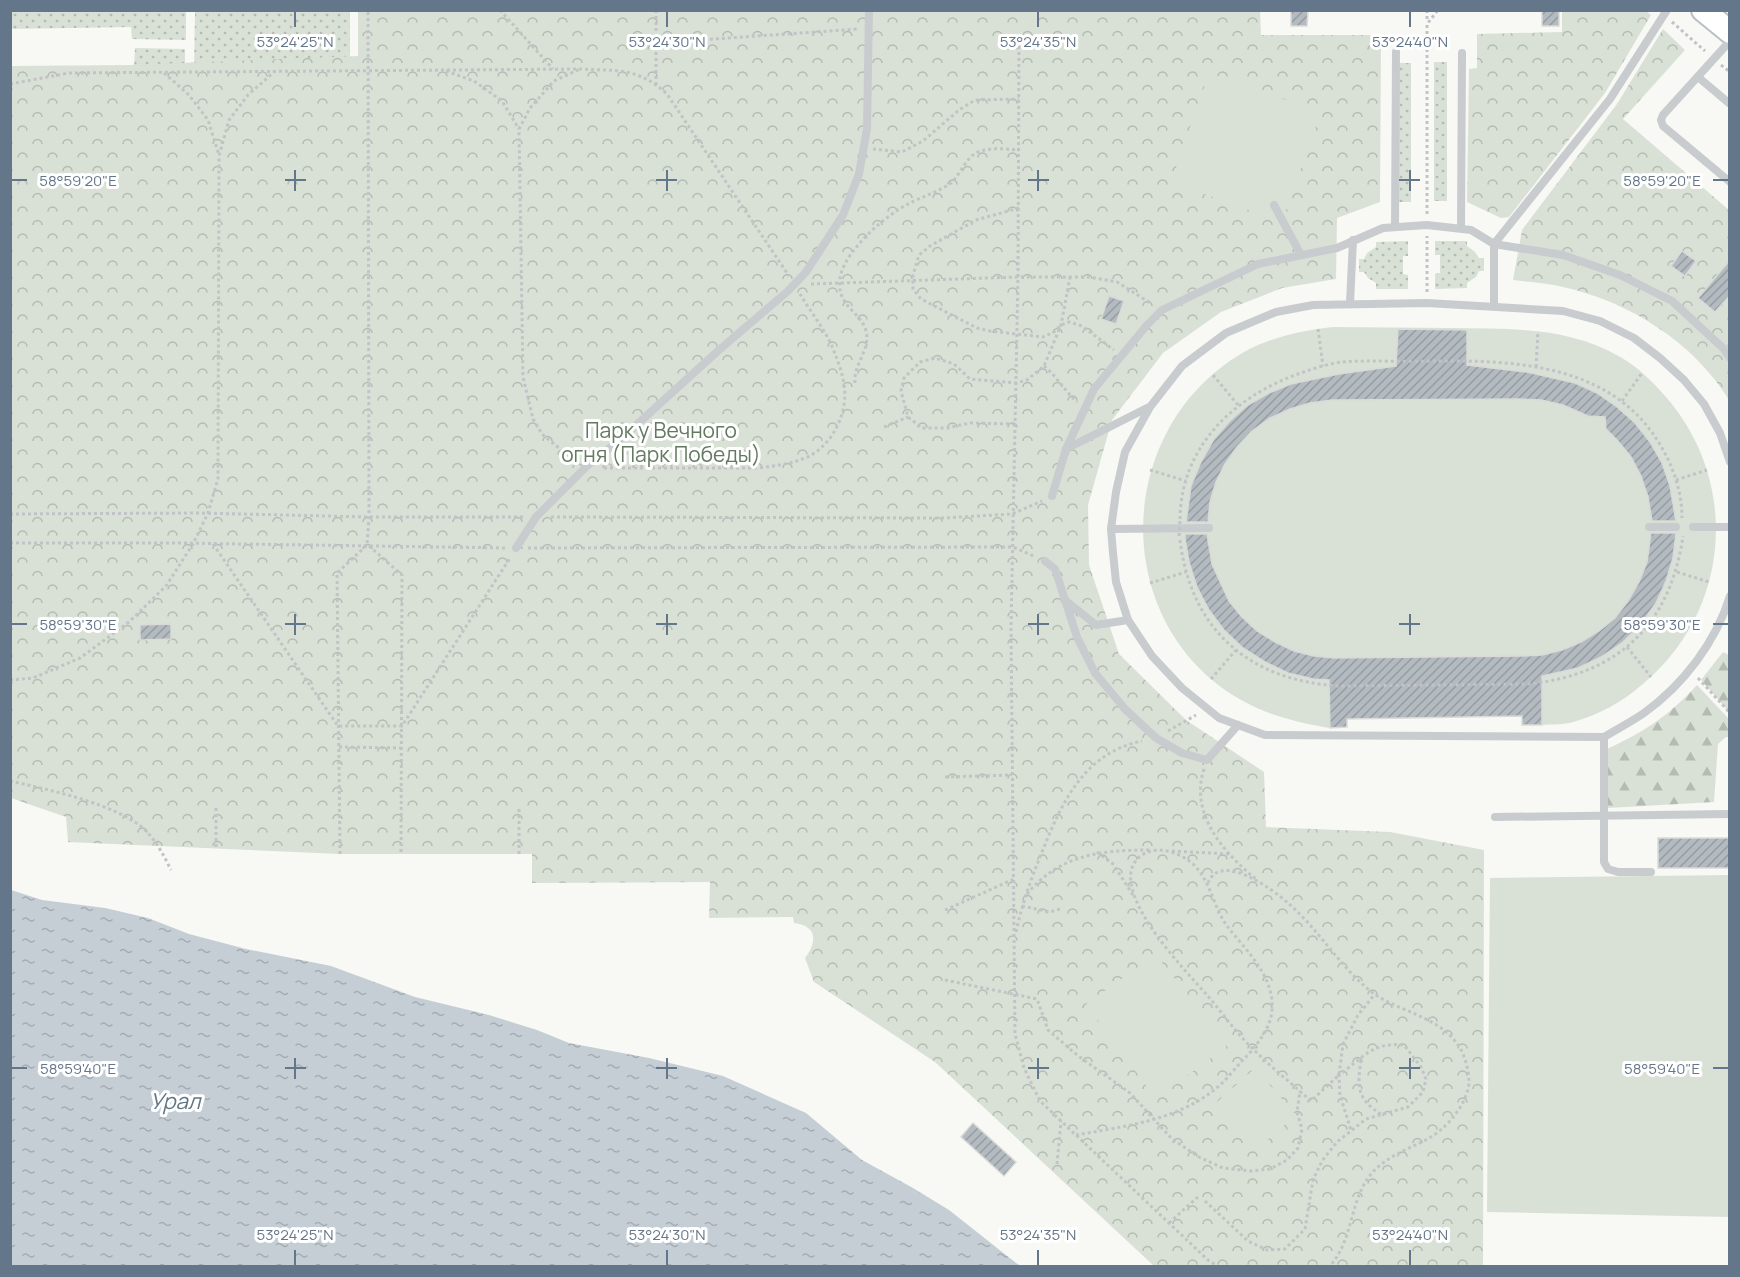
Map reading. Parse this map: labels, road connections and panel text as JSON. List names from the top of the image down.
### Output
{
  "water": ["Урал"],
  "parks": ["Парк у Вечного огня (Парк Победы)"],
  "coordinates": [
    "53°24'25\"N",
    "53°24'30\"N",
    "53°24'35\"N",
    "53°24'40\"N",
    "58°59'20\"E",
    "58°59'30\"E",
    "58°59'40\"E"
  ]
}
